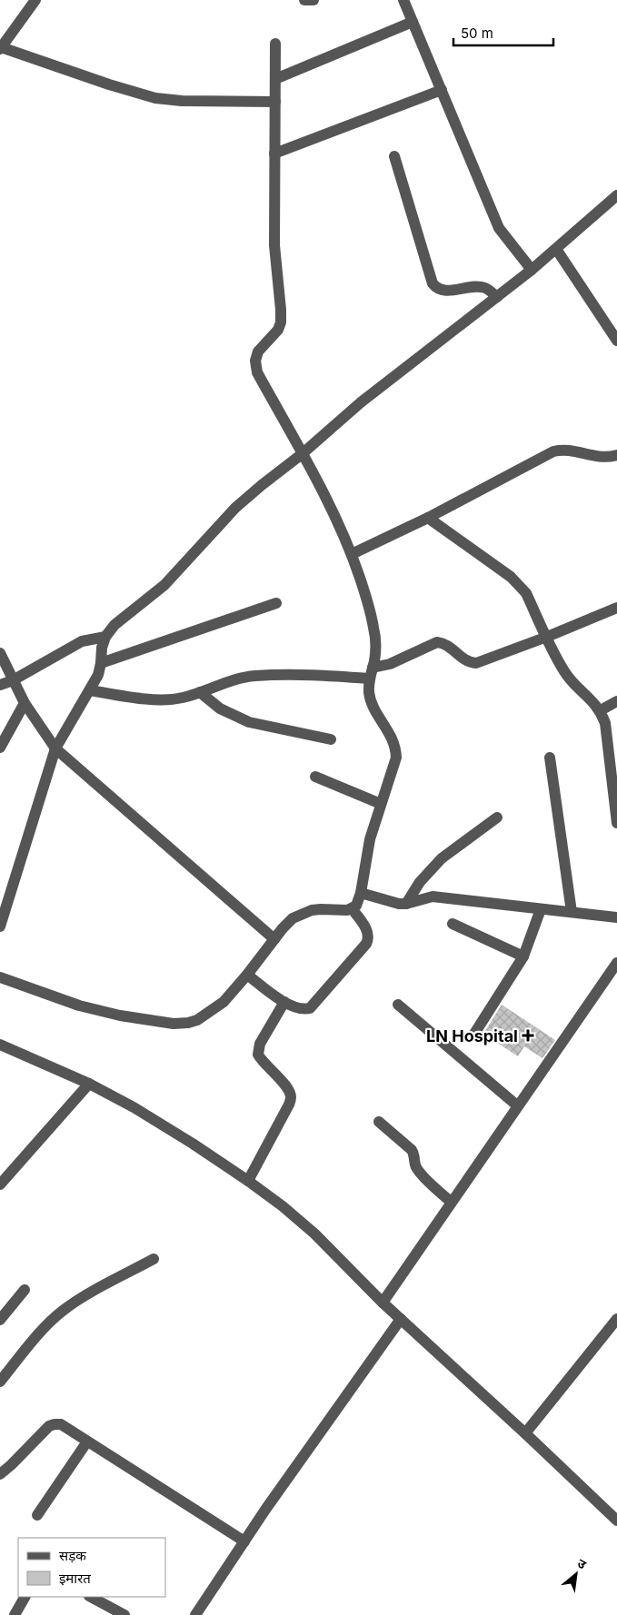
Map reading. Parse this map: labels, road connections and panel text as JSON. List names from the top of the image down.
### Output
{
  "places": {
    "health": ["LN Hospital"]
  },
  "legend": ["सड़क", "इमारत"],
  "scale_bar": "50 m",
  "north": "top right"
}
